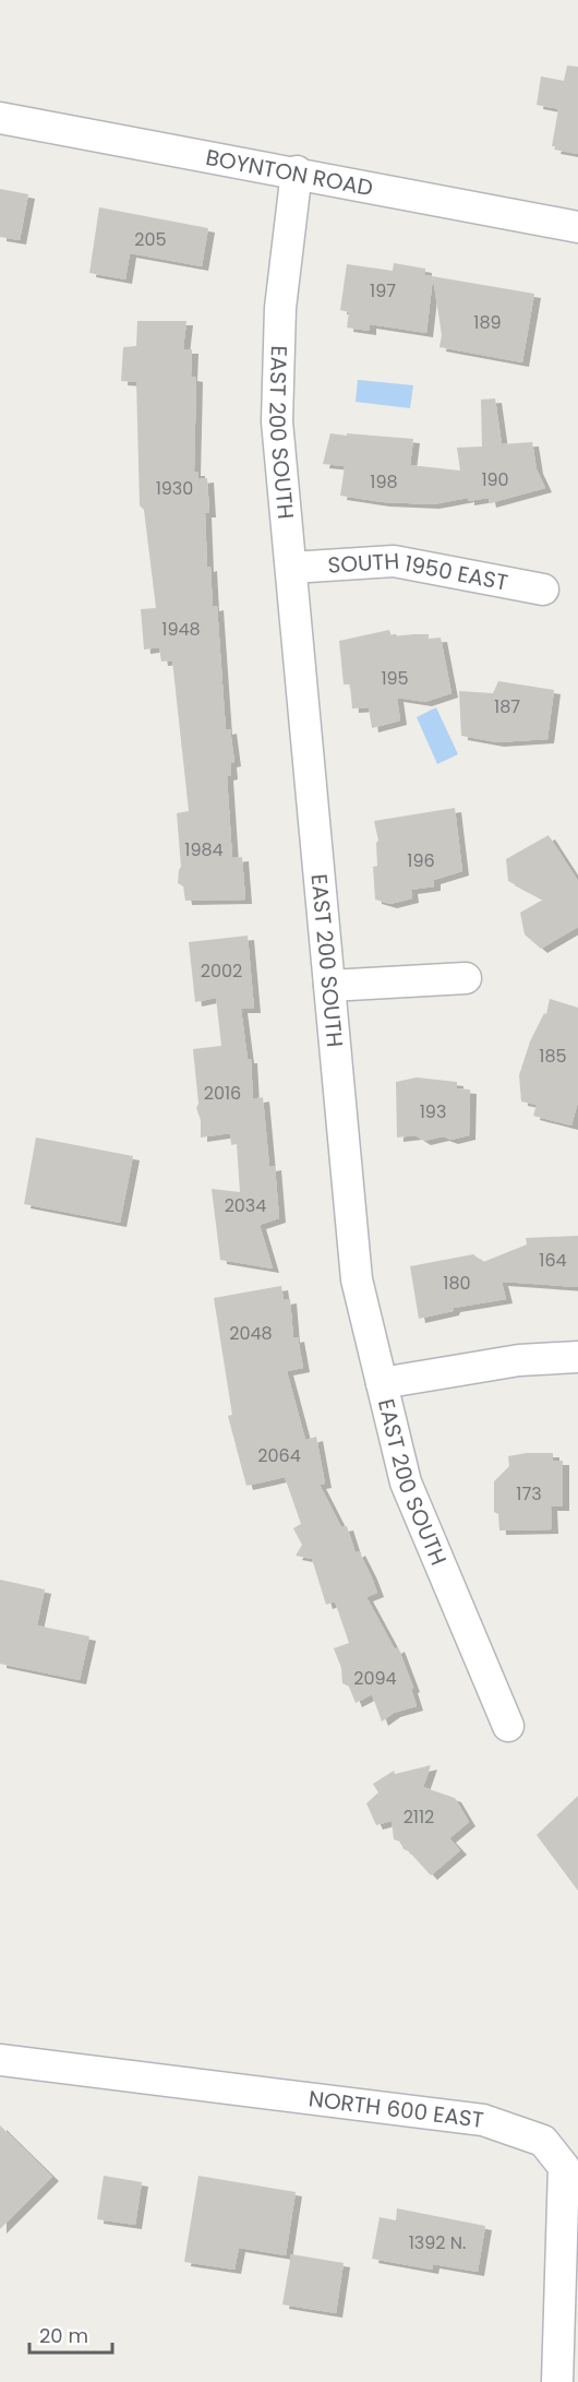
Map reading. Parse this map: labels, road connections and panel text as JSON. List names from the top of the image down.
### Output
{
  "streets": {
    "street": [
      "BOYNTON ROAD",
      "EAST 200 SOUTH",
      "SOUTH 1950 EAST",
      "NORTH 600 EAST"
    ]
  },
  "crossings": [
    ["BOYNTON ROAD", "EAST 200 SOUTH"],
    ["EAST 200 SOUTH", "SOUTH 1950 EAST"]
  ],
  "house_numbers": [
    "205",
    "197",
    "189",
    "190",
    "198",
    "1930",
    "1948",
    "195",
    "187",
    "1984",
    "196",
    "2002",
    "185",
    "2016",
    "193",
    "2034",
    "164",
    "180",
    "2048",
    "2064",
    "173",
    "2094",
    "2112",
    "1392 N."
  ],
  "scale_bar": "20 m"
}
